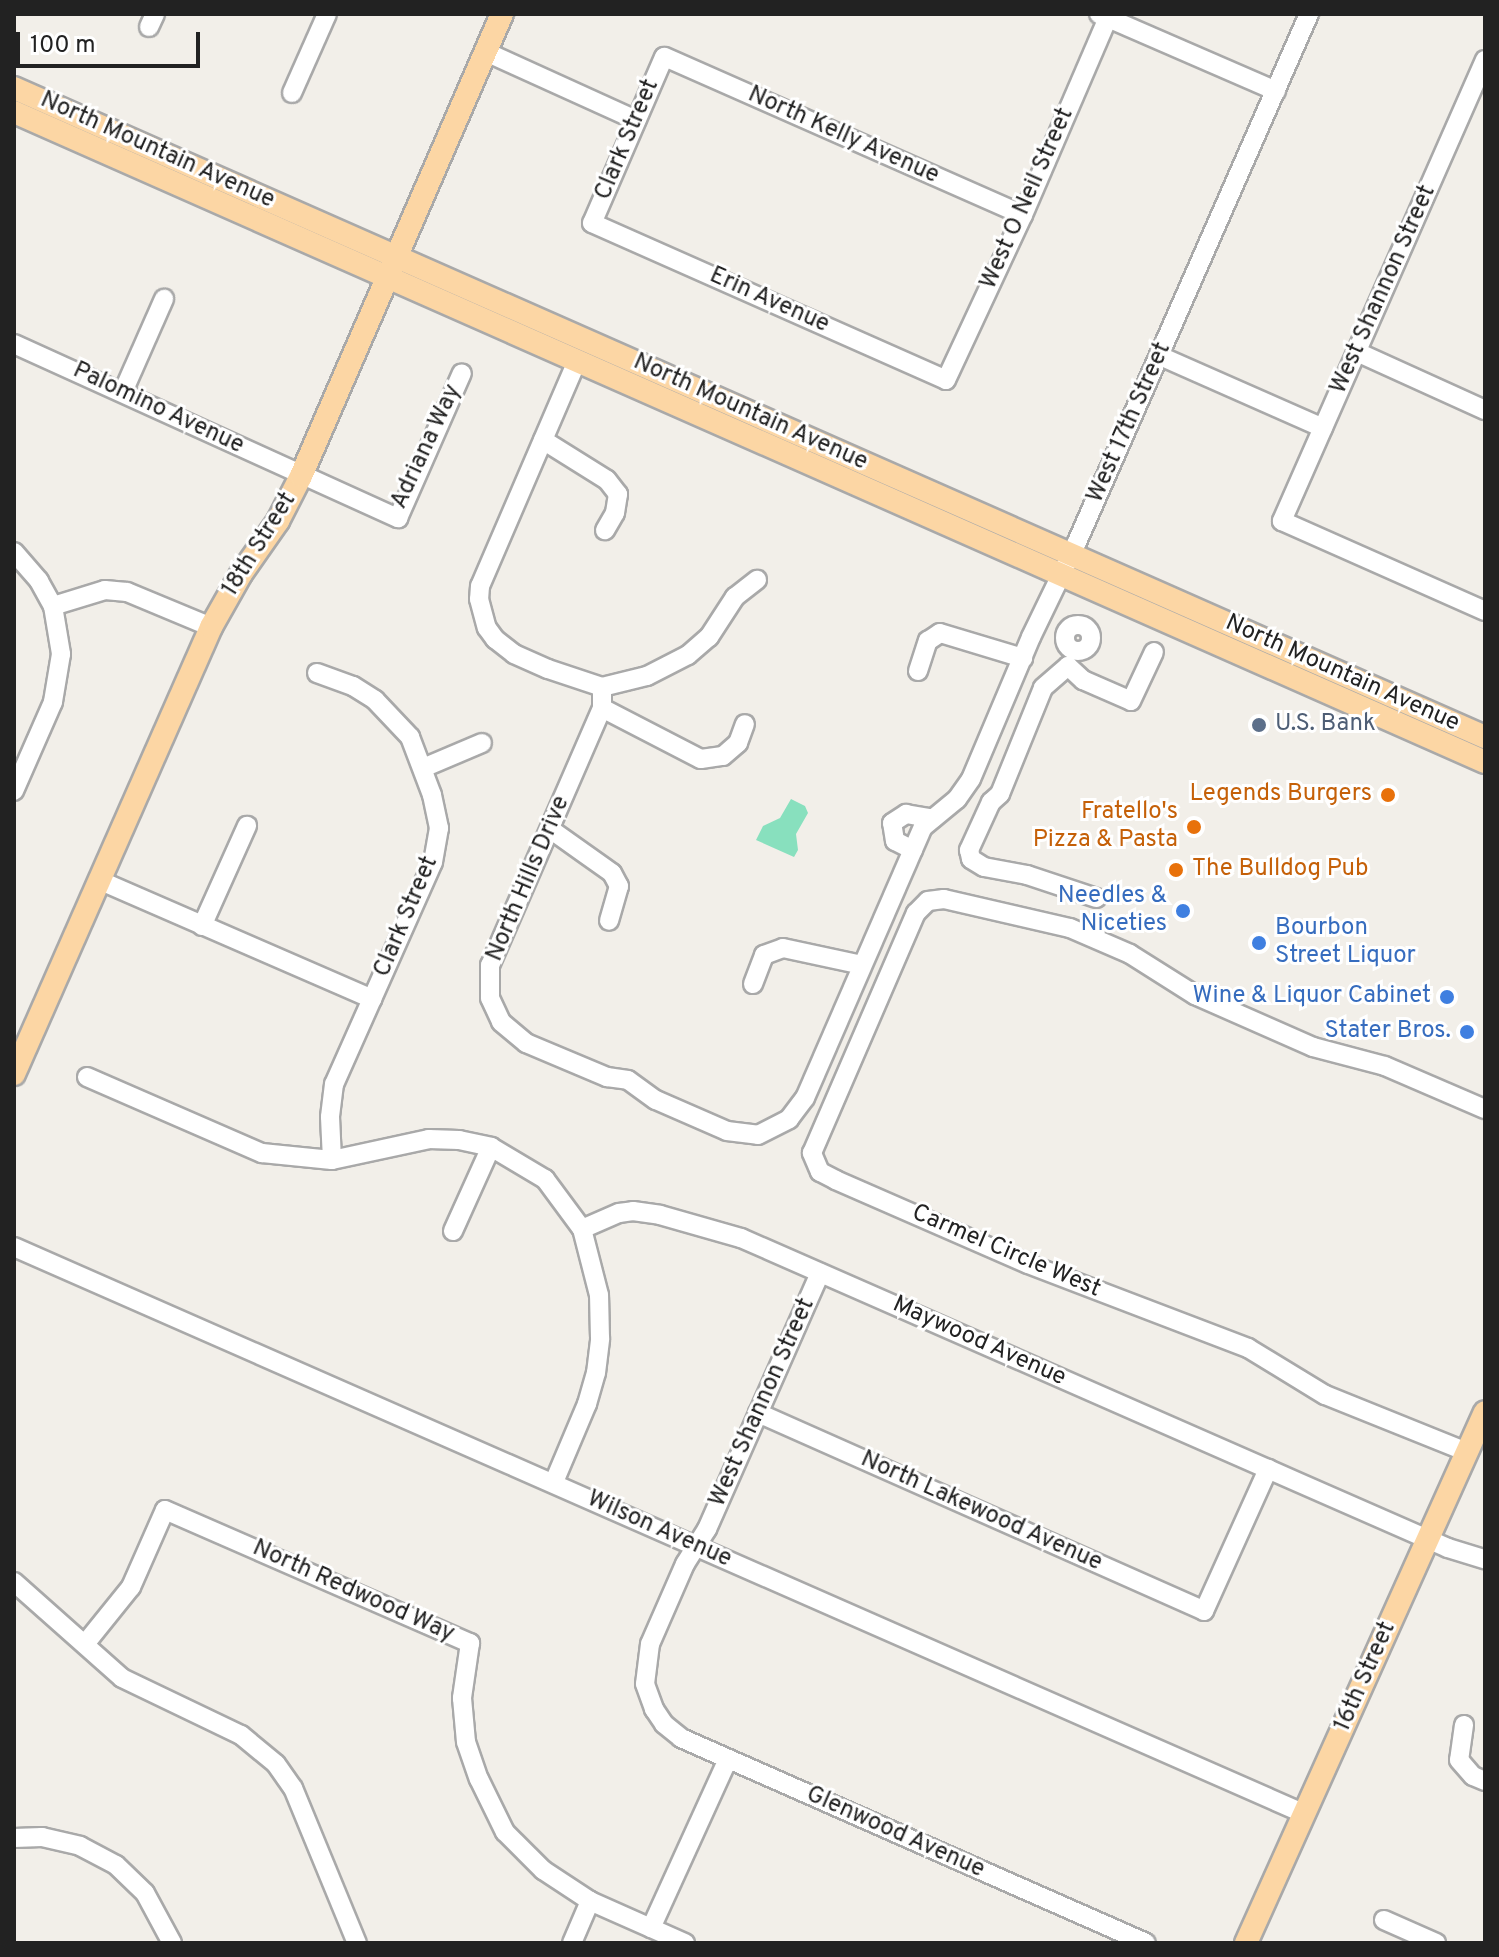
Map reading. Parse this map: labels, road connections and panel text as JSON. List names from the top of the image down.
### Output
{
  "streets": {
    "main road": ["North Mountain Avenue", "18th Street", "16th Street"],
    "street": [
      "North Kelly Avenue",
      "Clark Street",
      "West O Neil Street",
      "West Shannon Street",
      "Erin Avenue",
      "Palomino Avenue",
      "West 17th Street",
      "Adriana Way",
      "North Hills Drive",
      "Carmel Circle West",
      "Maywood Avenue",
      "North Lakewood Avenue",
      "Wilson Avenue",
      "North Redwood Way",
      "Glenwood Avenue"
    ]
  },
  "crossings": [
    ["North Kelly Avenue", "Clark Street"],
    ["North Kelly Avenue", "West O Neil Street"],
    ["Clark Street", "Erin Avenue"],
    ["North Mountain Avenue", "West 17th Street"],
    ["North Mountain Avenue", "18th Street"],
    ["West O Neil Street", "Erin Avenue"],
    ["West Shannon Street", "Maywood Avenue"],
    ["West Shannon Street", "North Lakewood Avenue"],
    ["West Shannon Street", "Wilson Avenue"],
    ["West Shannon Street", "Glenwood Avenue"],
    ["Palomino Avenue", "Adriana Way"],
    ["Palomino Avenue", "18th Street"],
    ["West 17th Street", "North Hills Drive"],
    ["Adriana Way", "18th Street"],
    ["Carmel Circle West", "16th Street"],
    ["Maywood Avenue", "North Lakewood Avenue"],
    ["Maywood Avenue", "16th Street"],
    ["Wilson Avenue", "16th Street"]
  ],
  "places": [
    "U.S. Bank",
    "Legends Burgers",
    "Fratello's Pizza & Pasta",
    "The Bulldog Pub",
    "Needles & Niceties",
    "Bourbon Street Liquor",
    "Wine & Liquor Cabinet",
    "Stater Bros."
  ],
  "scale_bar": "100 m"
}
